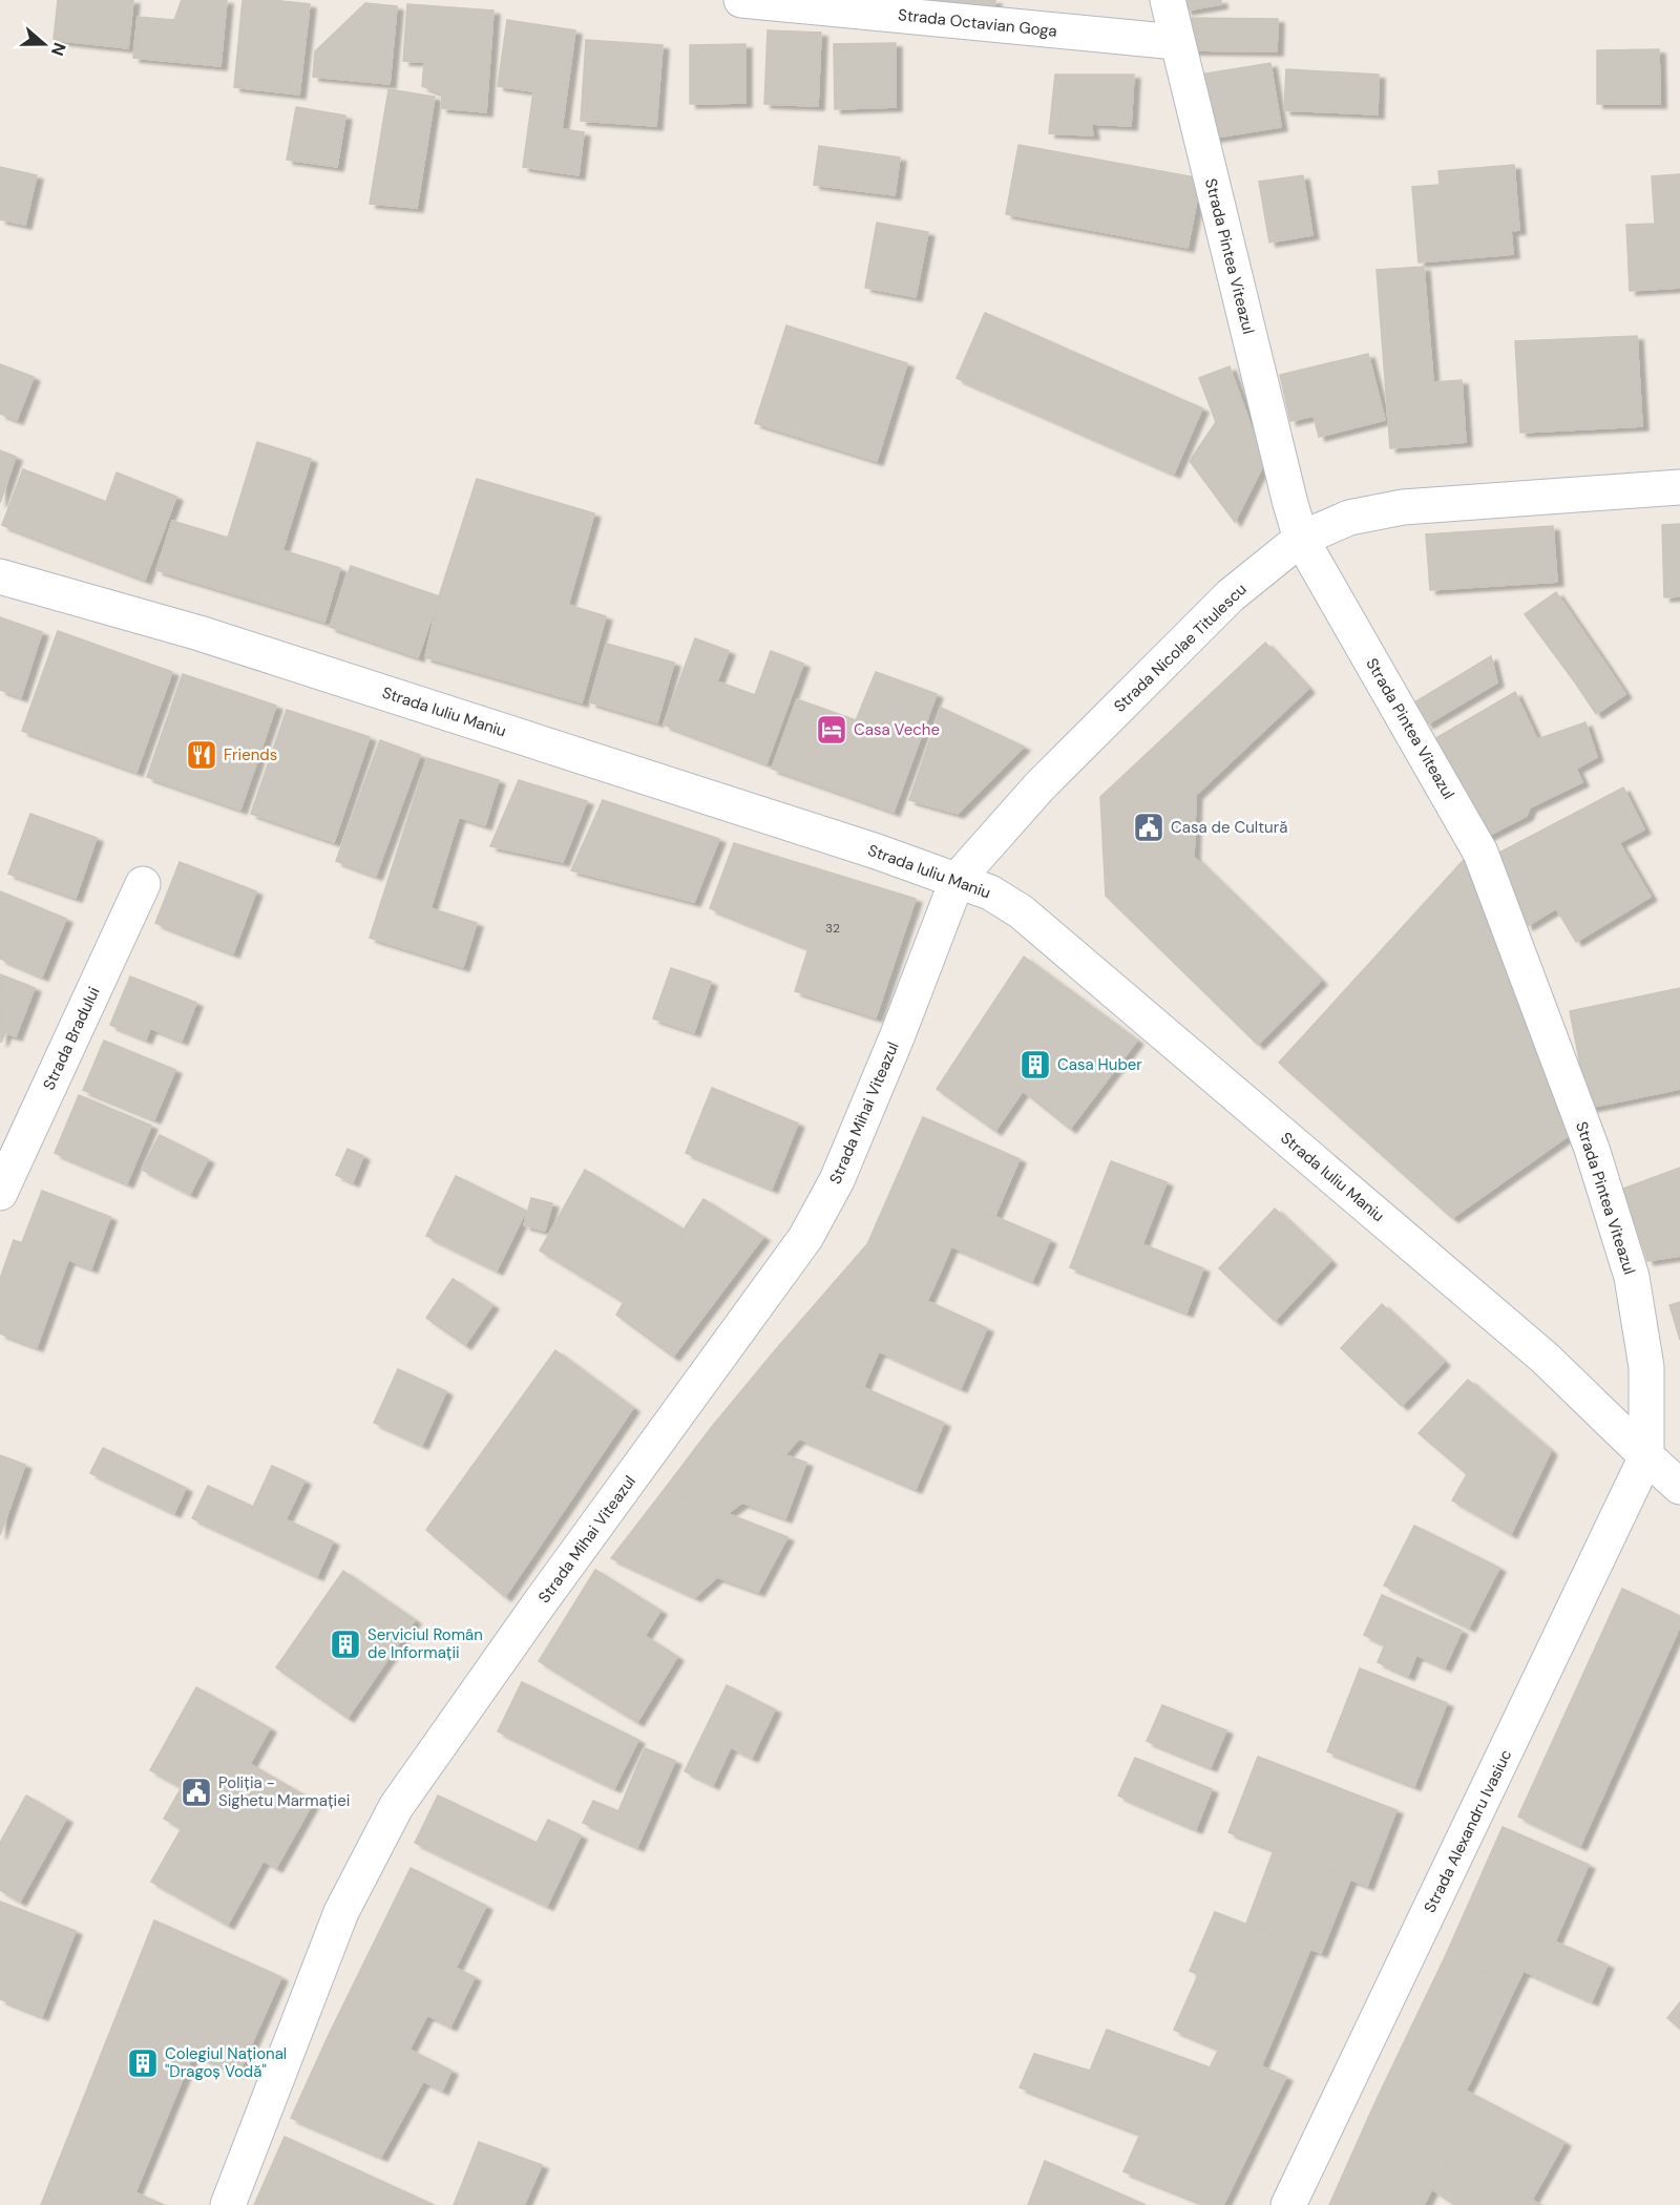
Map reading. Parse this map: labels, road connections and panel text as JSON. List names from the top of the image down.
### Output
{
  "streets": {
    "street": [
      "Strada Octavian Goga",
      "Strada Pintea Viteazul",
      "Strada Nicolae Titulescu",
      "Strada Iuliu Maniu",
      "Strada Bradului",
      "Strada Mihai Viteazul",
      "Strada Alexandru Ivasiuc"
    ]
  },
  "crossings": [
    ["Strada Octavian Goga", "Strada Pintea Viteazul"],
    ["Strada Pintea Viteazul", "Strada Nicolae Titulescu"],
    ["Strada Pintea Viteazul", "Strada Iuliu Maniu"],
    ["Strada Pintea Viteazul", "Strada Alexandru Ivasiuc"],
    ["Strada Nicolae Titulescu", "Strada Iuliu Maniu"],
    ["Strada Nicolae Titulescu", "Strada Mihai Viteazul"],
    ["Strada Iuliu Maniu", "Strada Mihai Viteazul"],
    ["Strada Iuliu Maniu", "Strada Alexandru Ivasiuc"]
  ],
  "places": {
    "hotel": ["Casa Veche"],
    "restaurant": ["Friends"],
    "public building": ["Casa de Cultură", "Poliția - Sighetu Marmației"],
    "building": ["Casa Huber", "Serviciul Român de Informații", "Colegiul Național \"Dragoș Vodă\""]
  },
  "house_numbers": ["32"],
  "north": "right"
}
